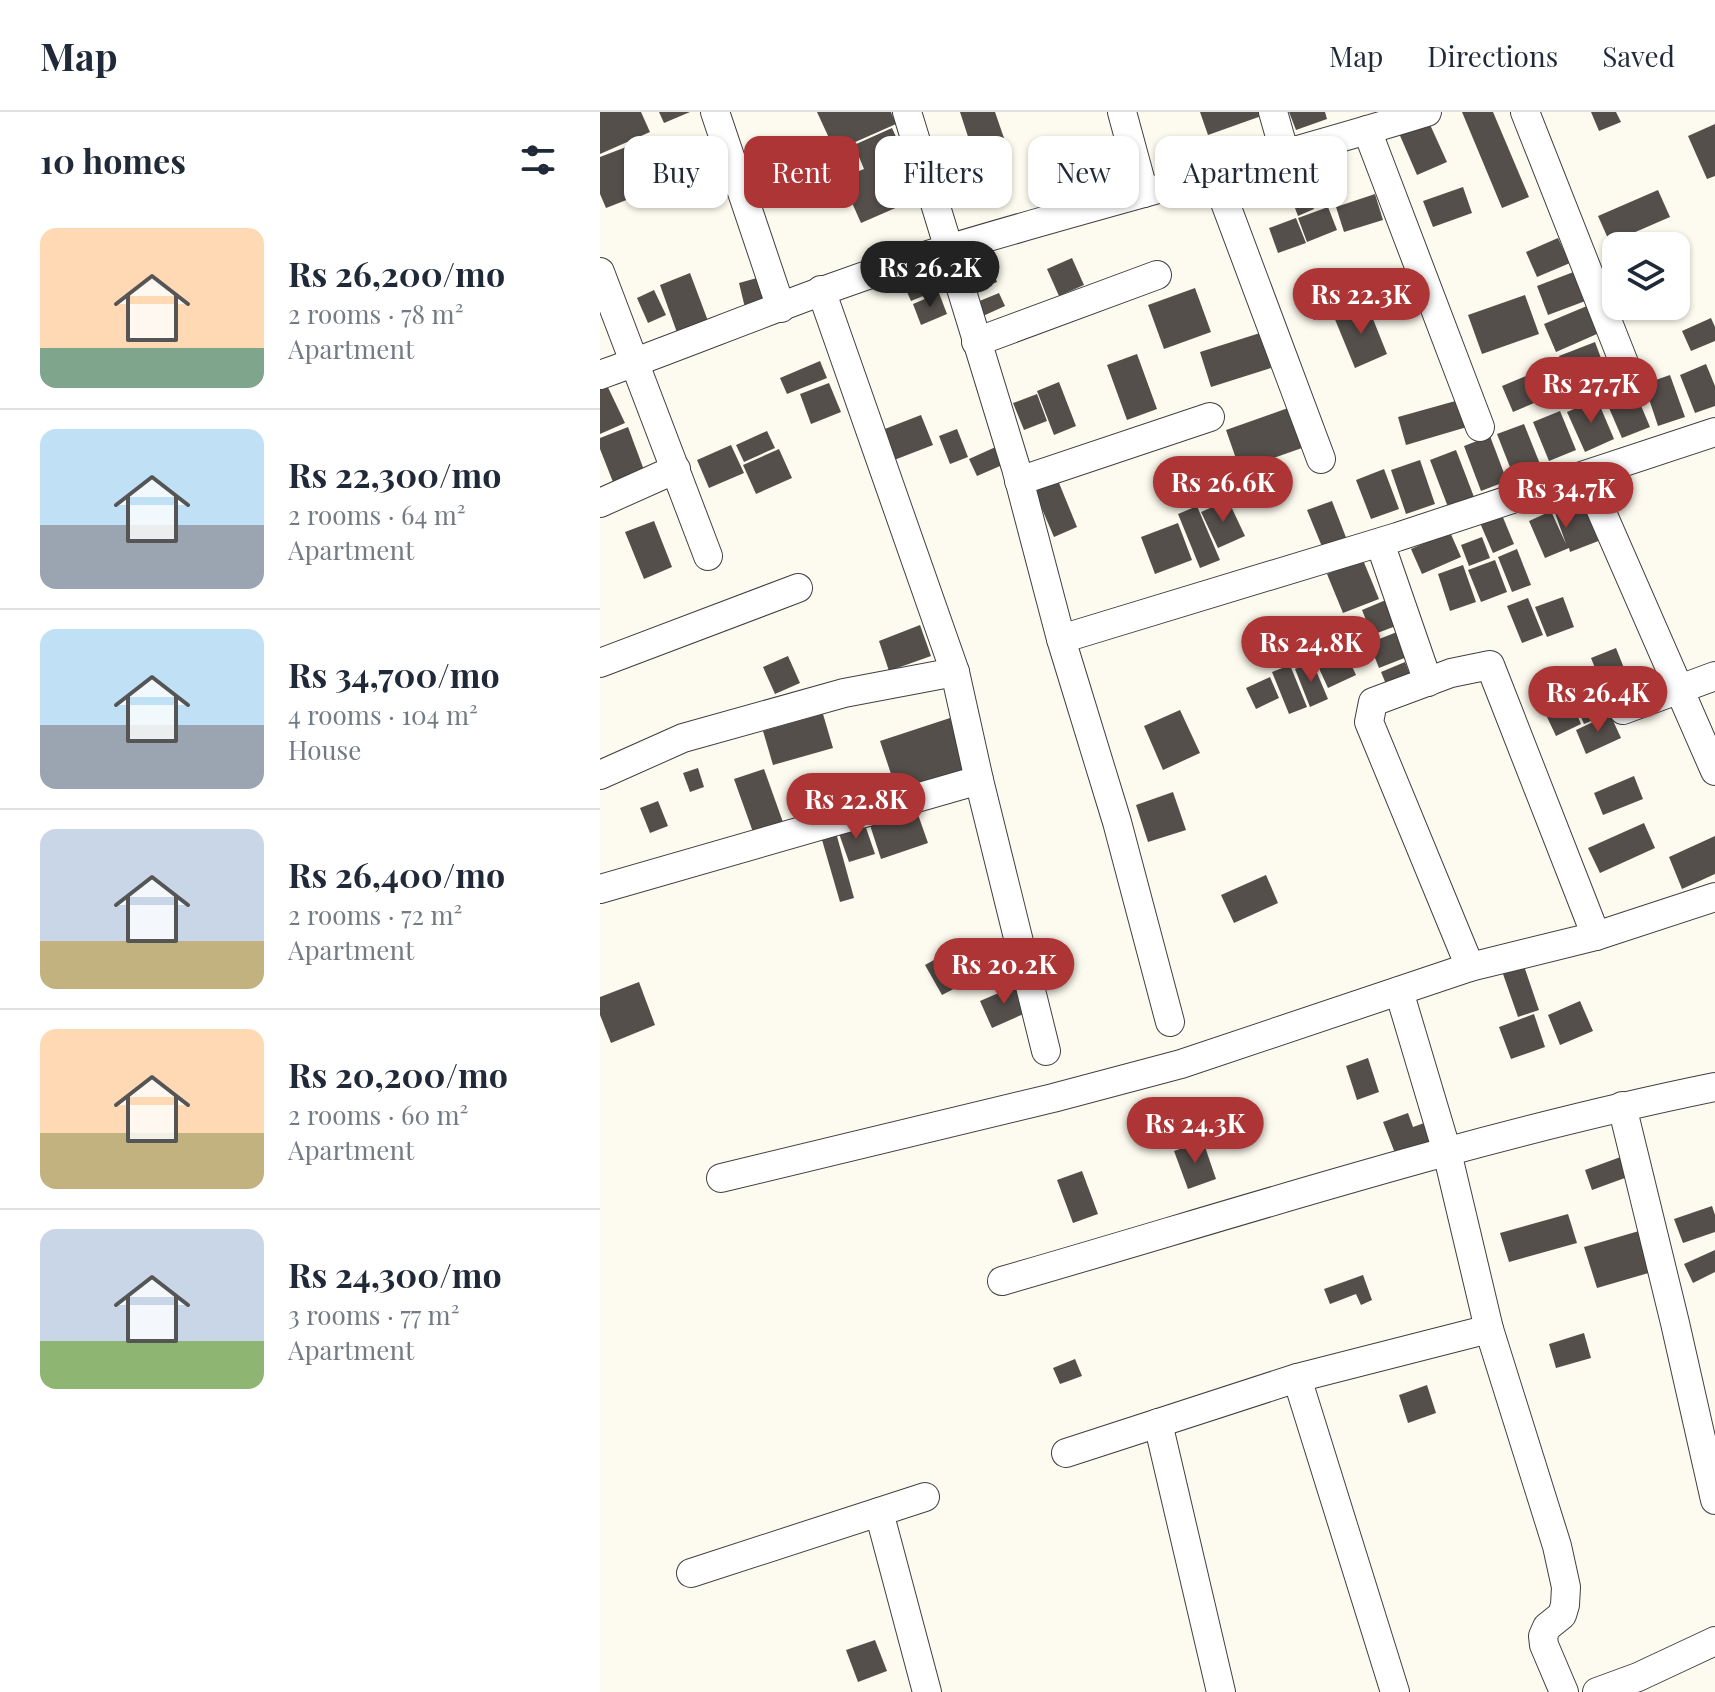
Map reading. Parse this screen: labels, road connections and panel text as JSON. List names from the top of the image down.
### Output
{
  "page": {
    "header": "Map",
    "nav": ["Map", "Directions", "Saved"],
    "heading": "10 homes",
    "chip": [
      "Buy",
      "Rent",
      "Filters",
      "New",
      "Apartment"
    ],
    "list": [
      {
        "name": "Rs 26,200/mo",
        "note": "2 rooms · 78 m² · Apartment"
      },
      {
        "name": "Rs 22,300/mo",
        "note": "2 rooms · 64 m² · Apartment"
      },
      {
        "name": "Rs 34,700/mo",
        "note": "4 rooms · 104 m² · House"
      },
      {
        "name": "Rs 26,400/mo",
        "note": "2 rooms · 72 m² · Apartment"
      },
      {
        "name": "Rs 20,200/mo",
        "note": "2 rooms · 60 m² · Apartment"
      },
      {
        "name": "Rs 24,300/mo",
        "note": "3 rooms · 77 m² · Apartment"
      }
    ],
    "price": [
      "Rs 26.2K",
      "Rs 22.3K",
      "Rs 27.7K",
      "Rs 26.6K",
      "Rs 34.7K",
      "Rs 24.8K",
      "Rs 26.4K",
      "Rs 22.8K",
      "Rs 20.2K",
      "Rs 24.3K"
    ]
  }
}
